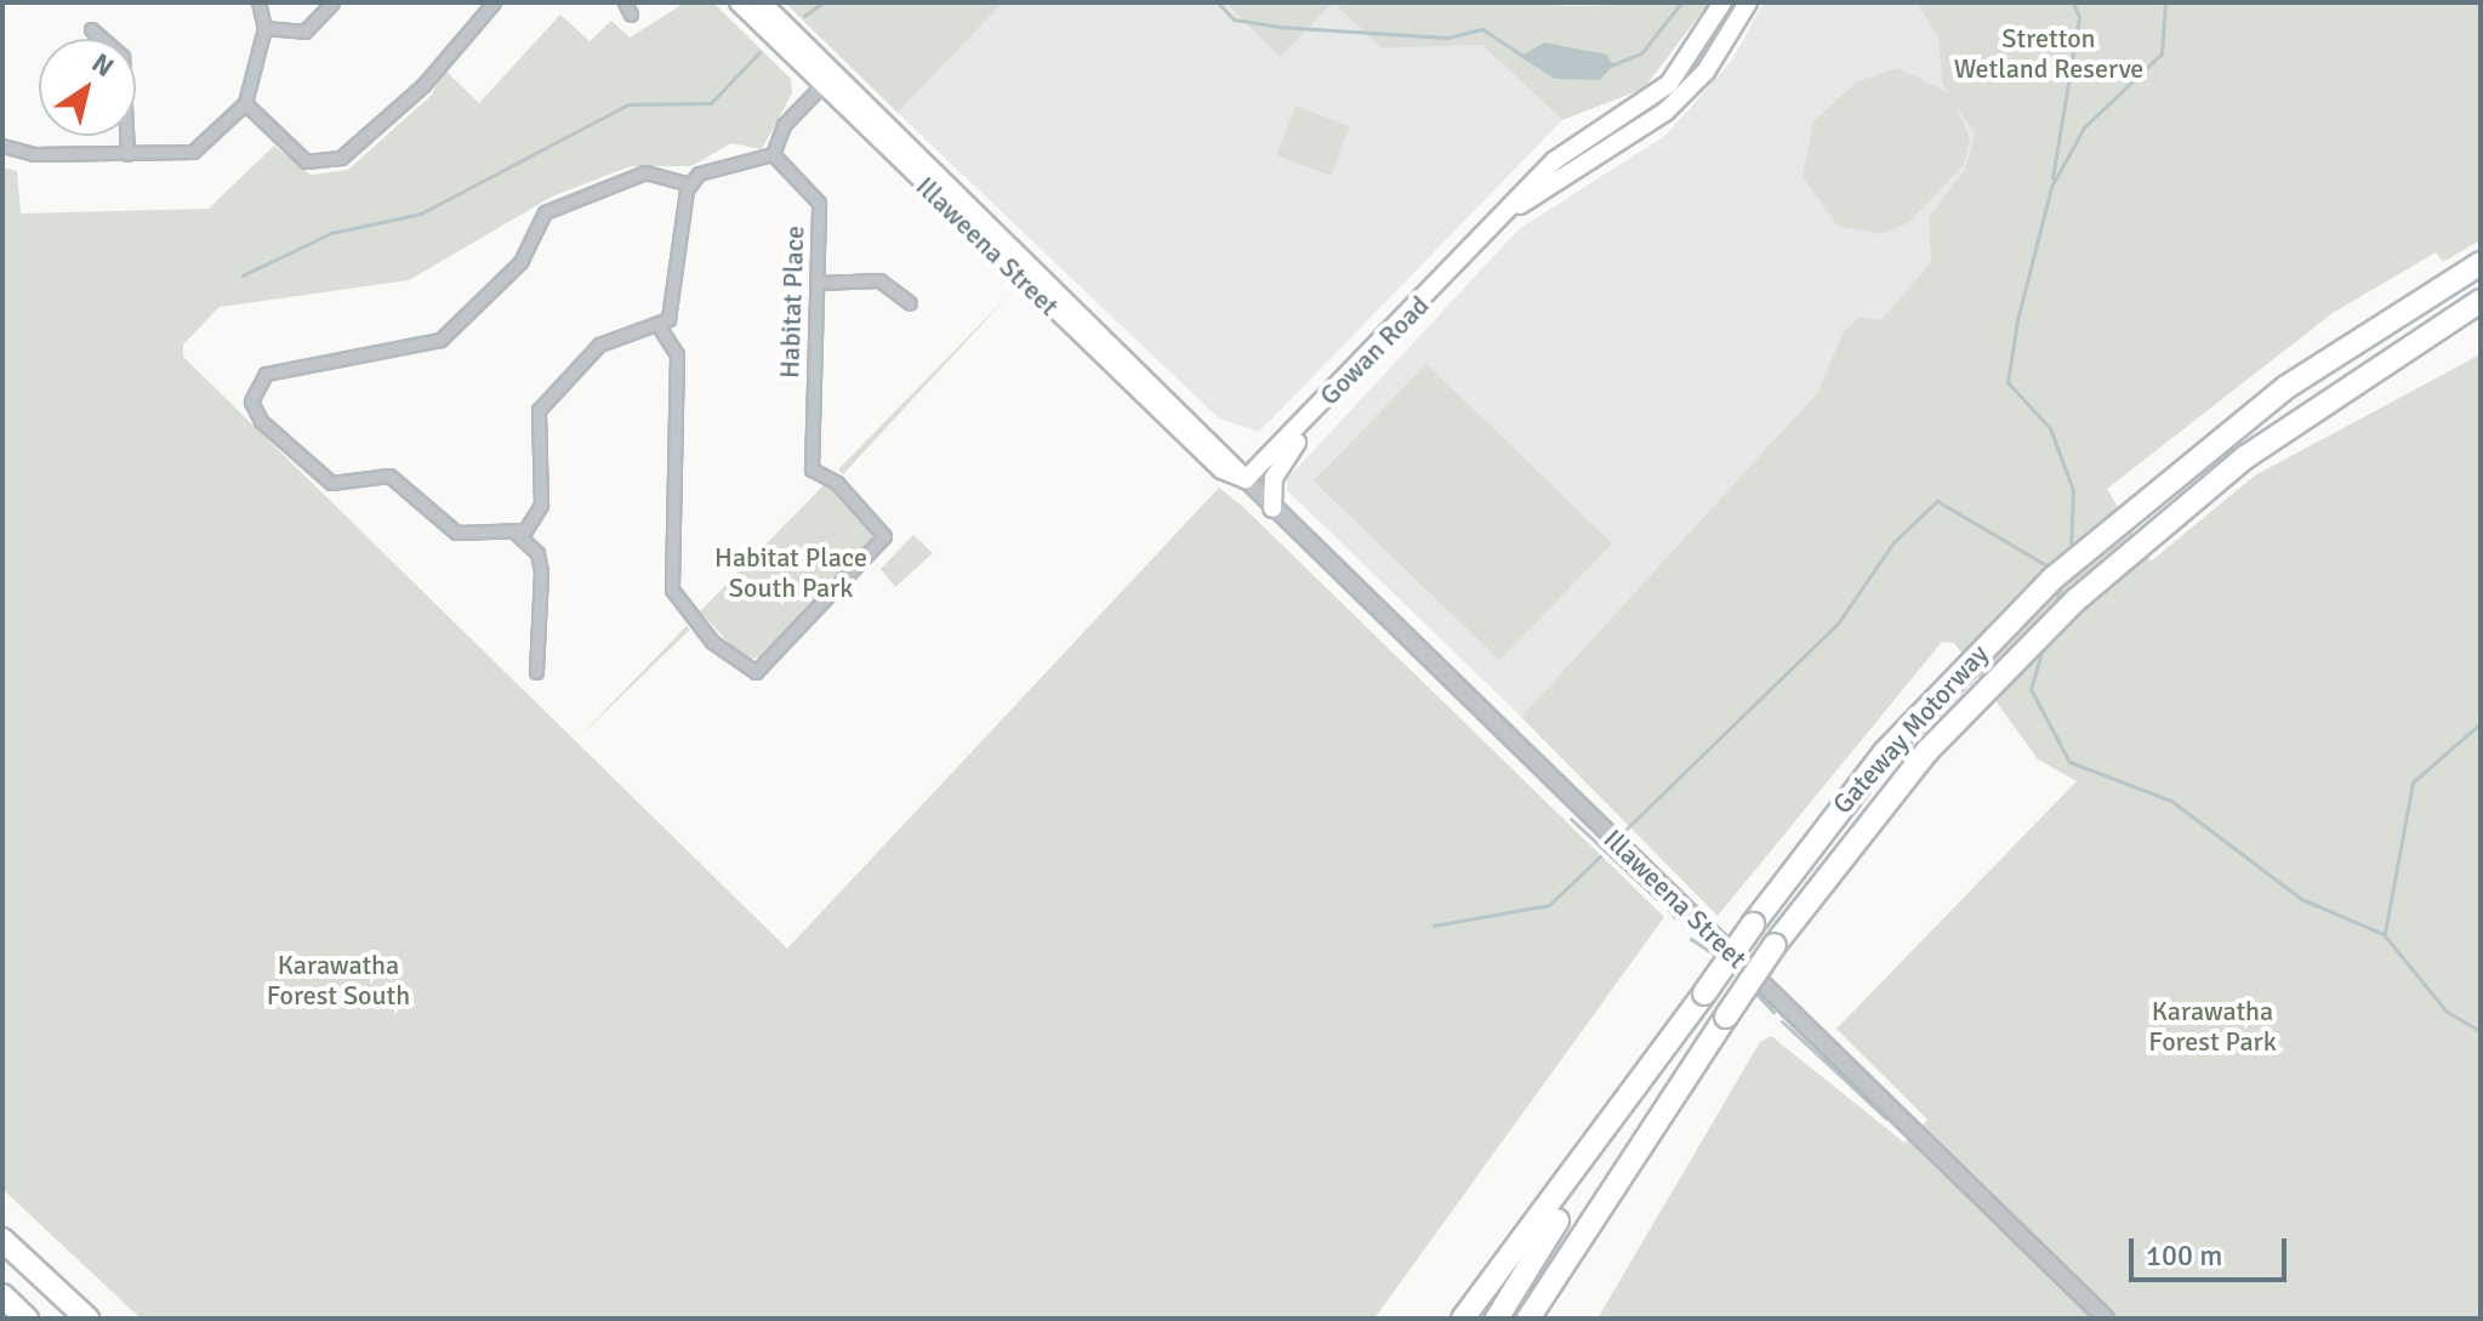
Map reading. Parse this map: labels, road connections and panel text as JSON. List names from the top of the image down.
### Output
{
  "streets": {
    "highway": ["Gateway Motorway"],
    "main road": ["Illaweena Street", "Gowan Road"],
    "street": ["Habitat Place"]
  },
  "crossings": [
    ["Illaweena Street", "Gowan Road"]
  ],
  "parks": [
    "Stretton Wetland Reserve",
    "Habitat Place South Park",
    "Karawatha Forest South",
    "Karawatha Forest Park"
  ],
  "scale_bar": "100 m",
  "north": "top right"
}
